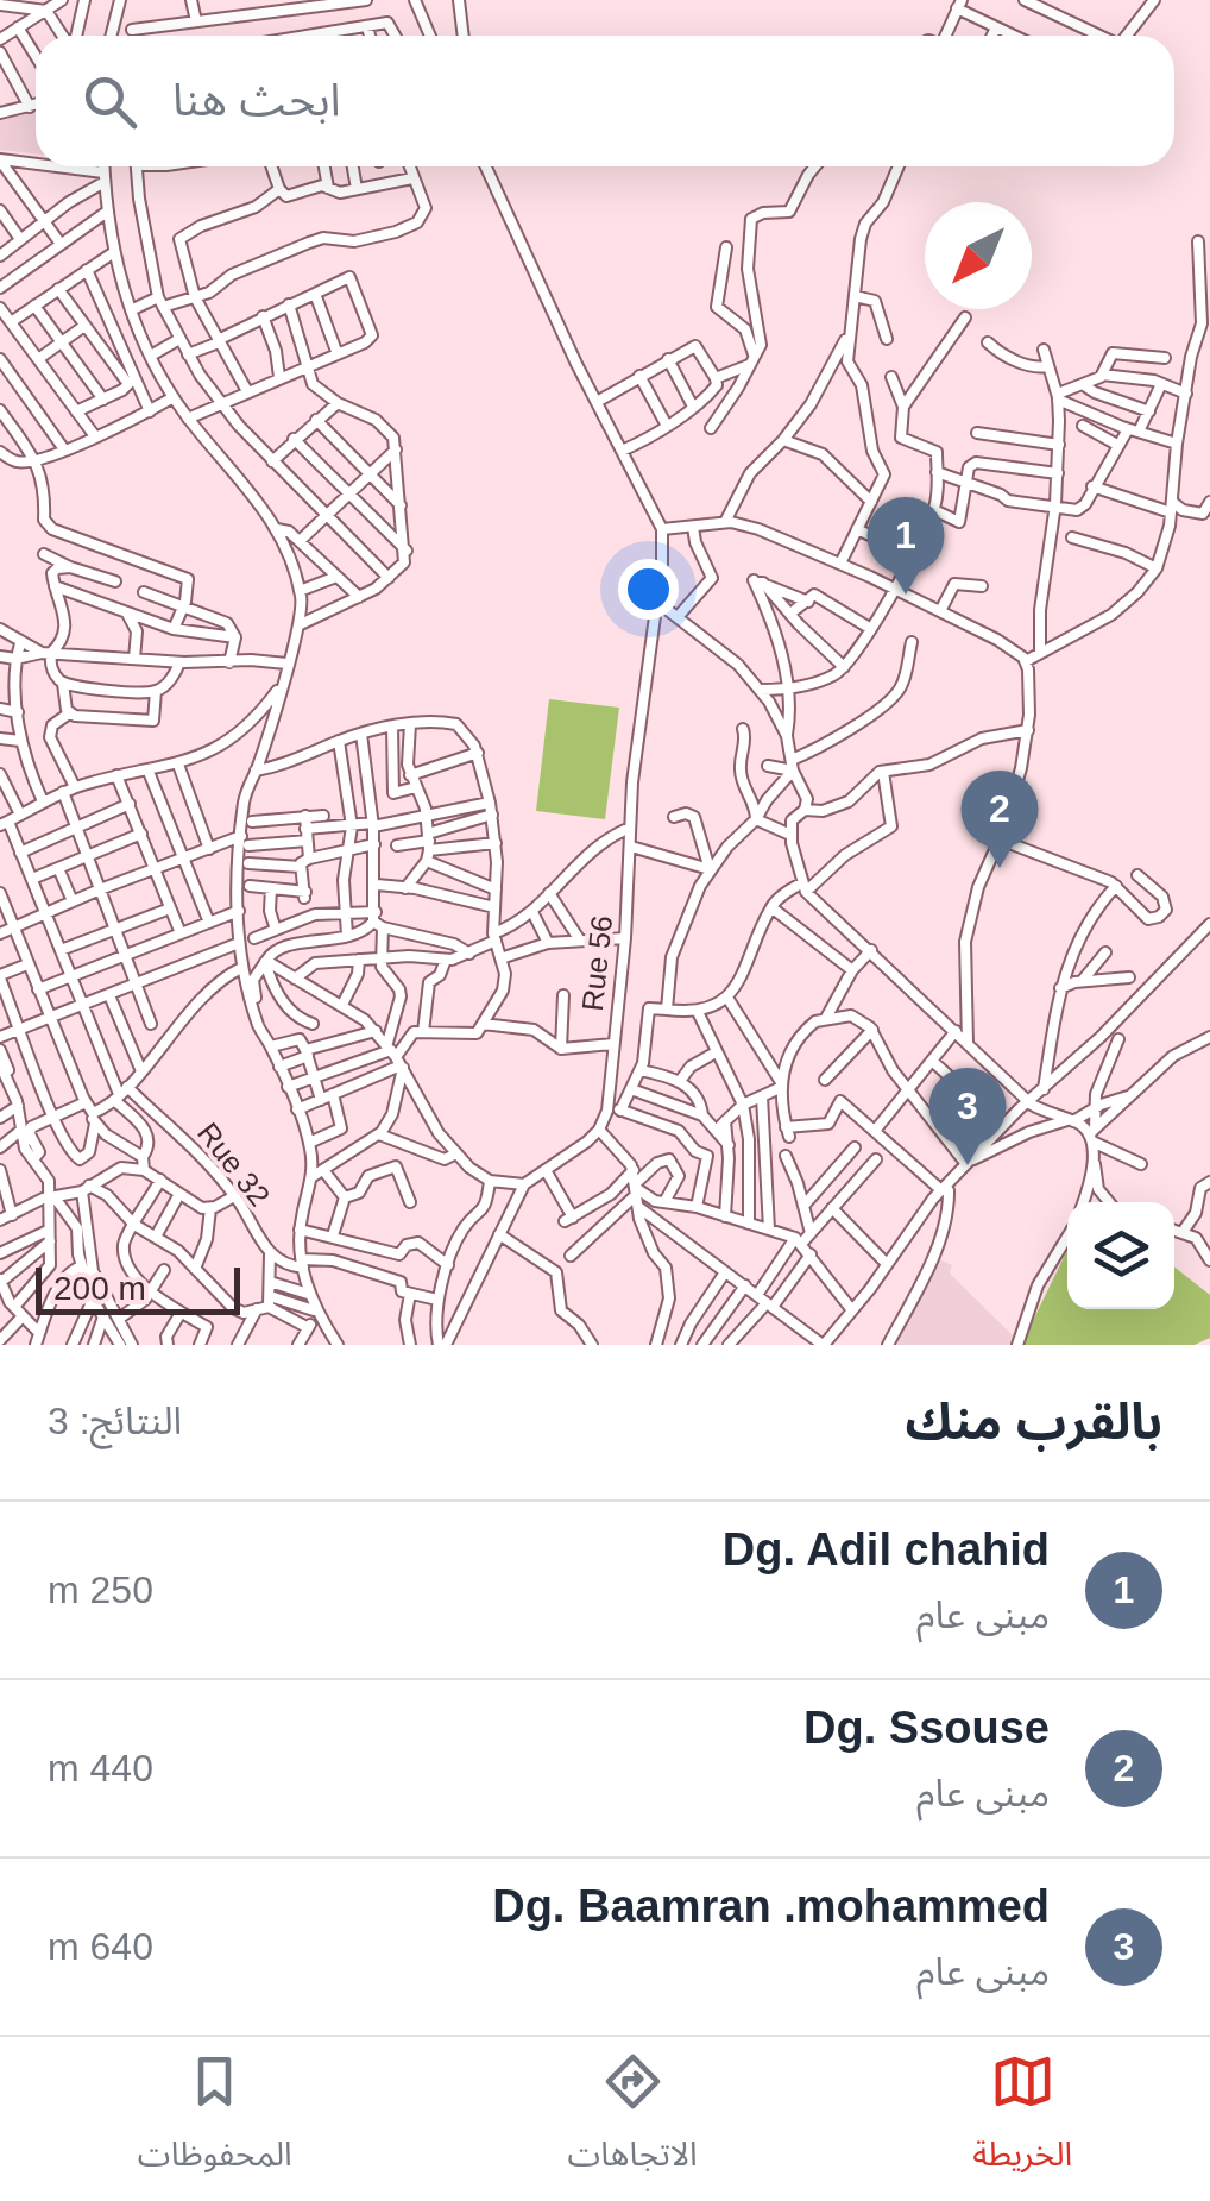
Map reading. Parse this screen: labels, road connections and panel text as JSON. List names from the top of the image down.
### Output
{
  "streets": {
    "street": ["Rue 56", "Rue 32"]
  },
  "scale_bar": "200 m",
  "north": "bottom left",
  "page": {
    "search": "ابحث هنا",
    "pins": ["1", "2", "3"],
    "scale": "200 m",
    "heading": ["بالقرب منك", "النتائج: 3"],
    "list": [
      {
        "mark": "1",
        "name": "Dg. Adil chahid",
        "note": "مبنى عام",
        "value": "250 m"
      },
      {
        "mark": "2",
        "name": "Dg. Ssouse",
        "note": "مبنى عام",
        "value": "440 m"
      },
      {
        "mark": "3",
        "name": "Dg. Baamran .mohammed",
        "note": "مبنى عام",
        "value": "640 m"
      }
    ],
    "nav": ["الخريطة", "الاتجاهات", "المحفوظات"]
  }
}
